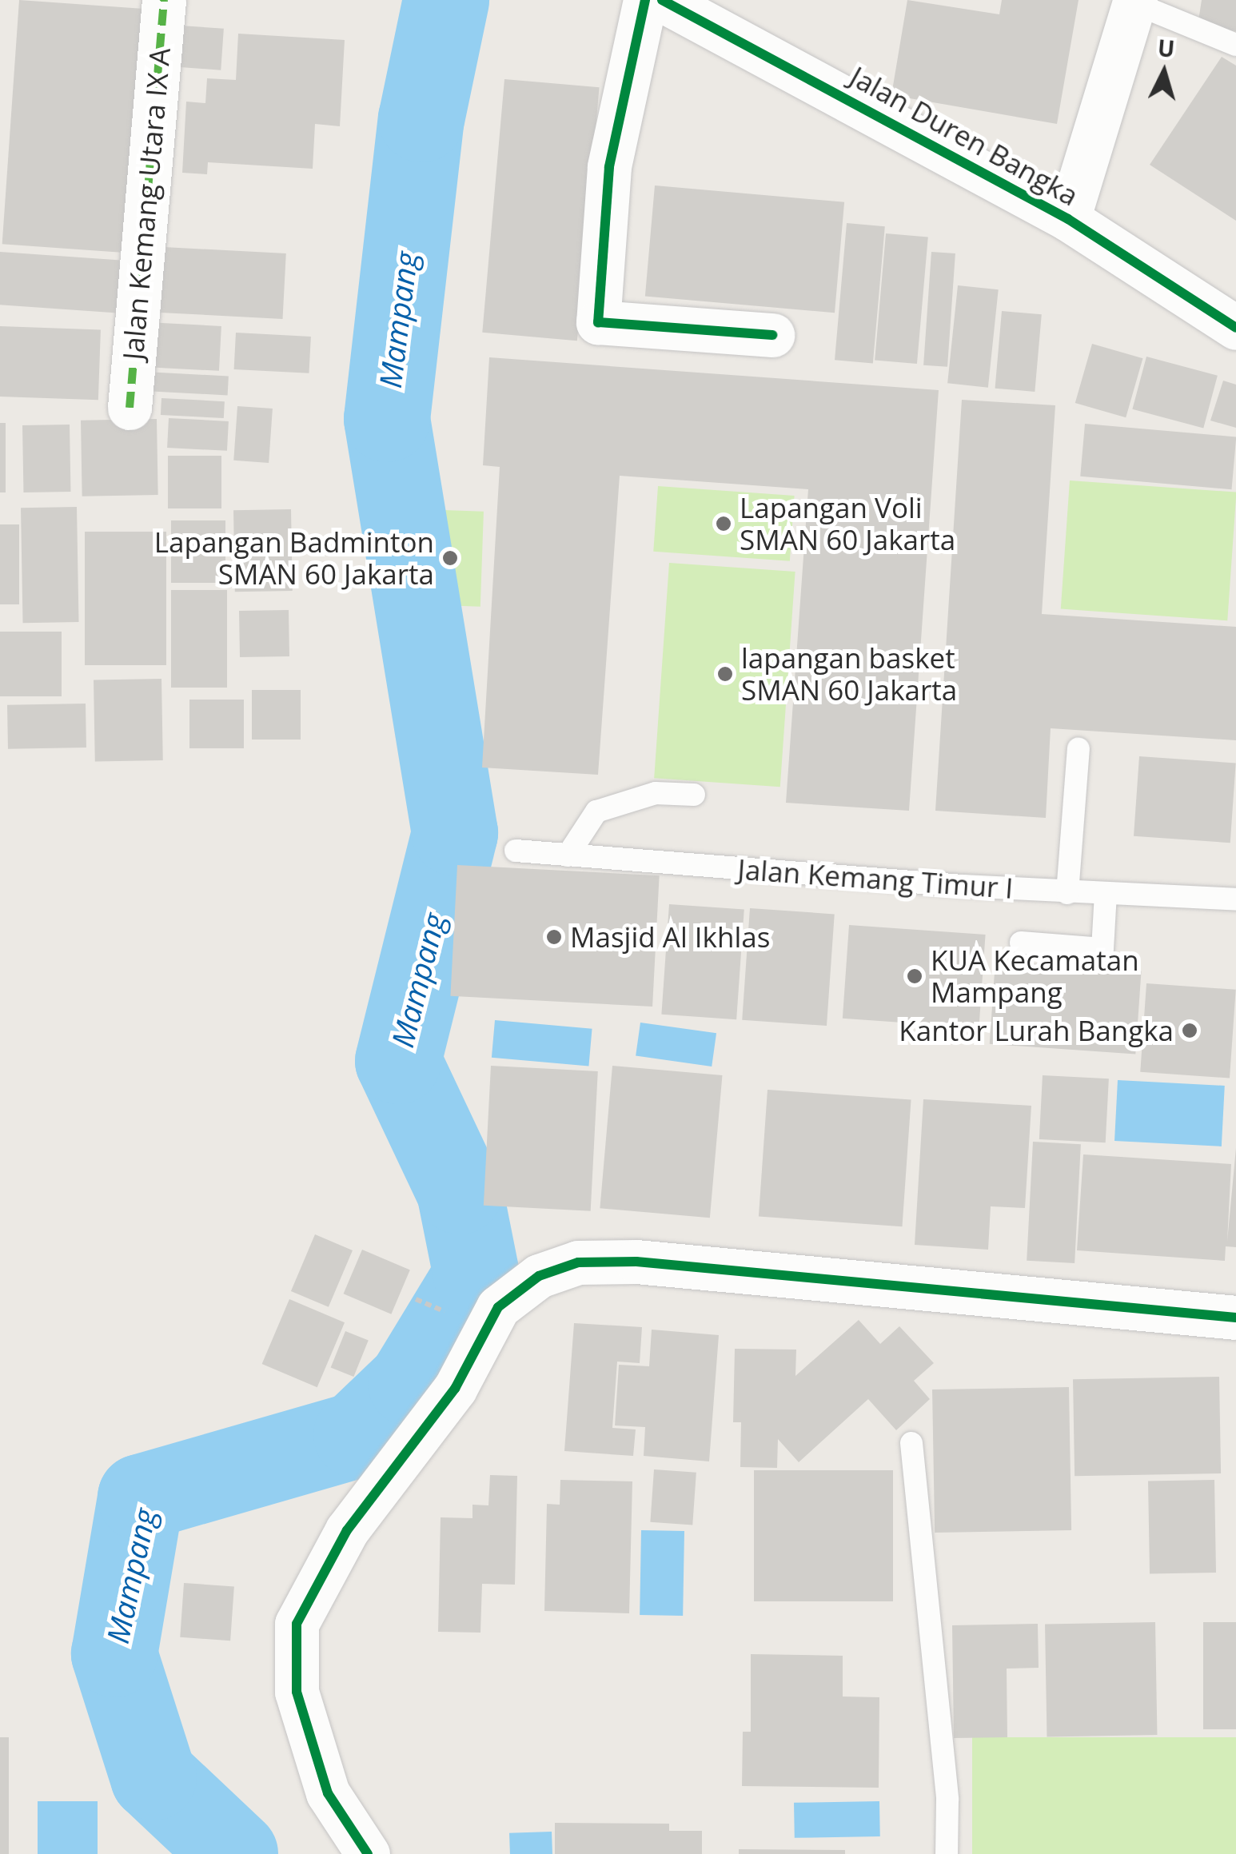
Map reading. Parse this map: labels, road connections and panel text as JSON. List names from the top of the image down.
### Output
{
  "streets": {
    "street": ["Jalan Duren Bangka", "Jalan Kemang Utara IX A"],
    "lane": ["Jalan Kemang Timur I"]
  },
  "water": ["Mampang"],
  "places": [
    "Lapangan Voli SMAN 60 Jakarta",
    "Lapangan Badminton SMAN 60 Jakarta",
    "lapangan basket SMAN 60 Jakarta",
    "Masjid Al Ikhlas",
    "KUA Kecamatan Mampang",
    "Kantor Lurah Bangka"
  ],
  "north": "top"
}
